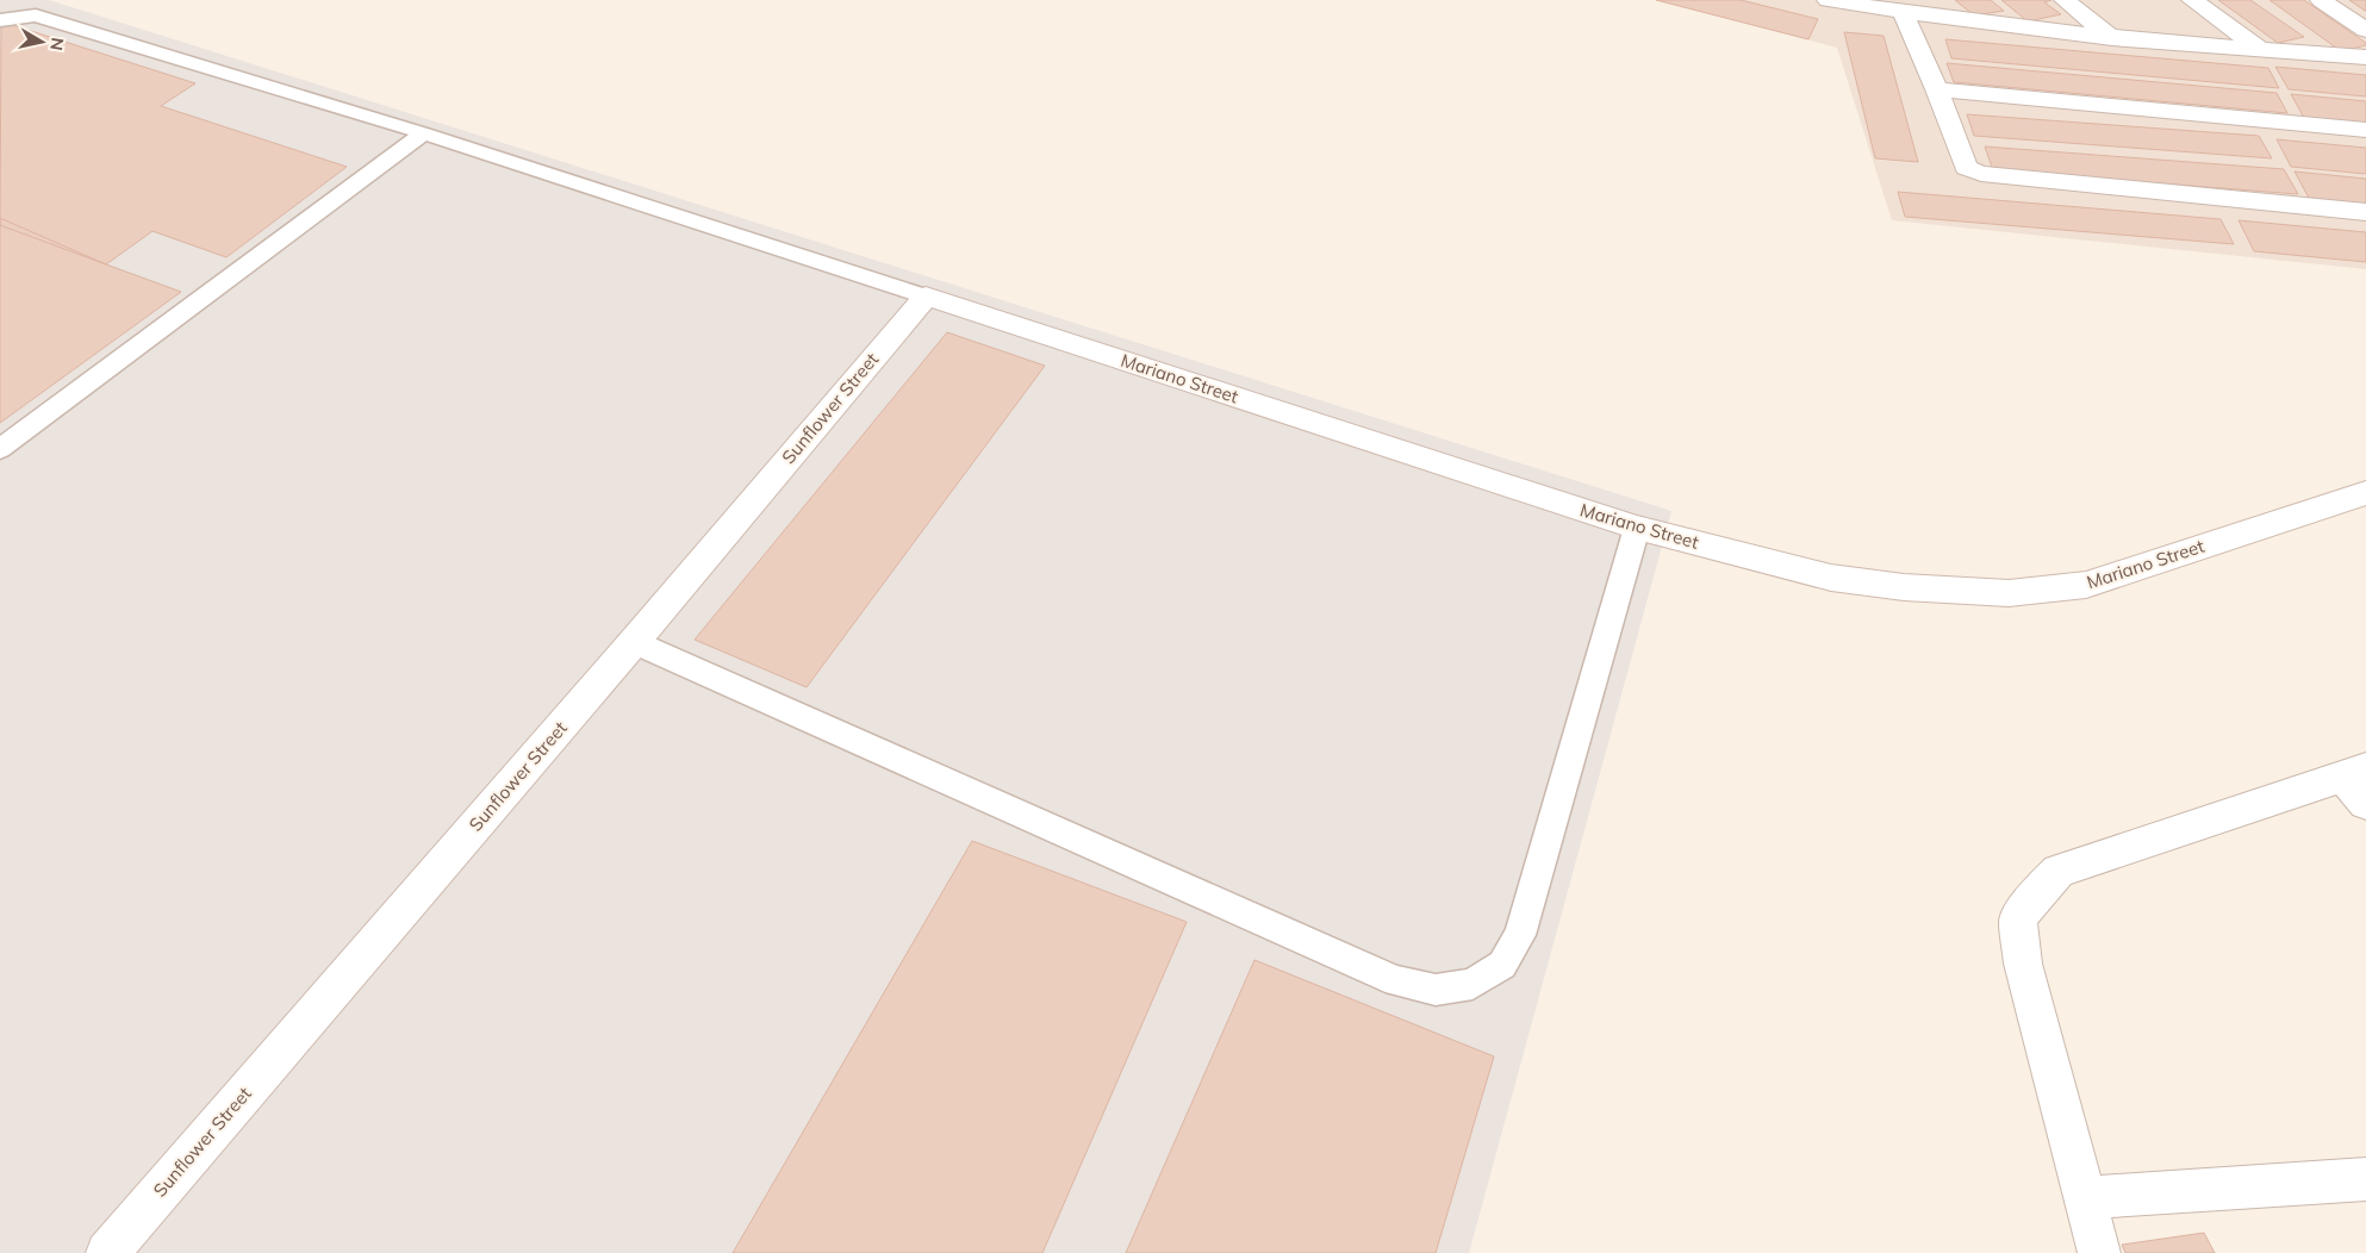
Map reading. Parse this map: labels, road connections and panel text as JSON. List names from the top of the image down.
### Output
{
  "streets": {
    "street": ["Mariano Street", "Sunflower Street"]
  },
  "crossings": [
    ["Mariano Street", "Sunflower Street"]
  ],
  "north": "right"
}
